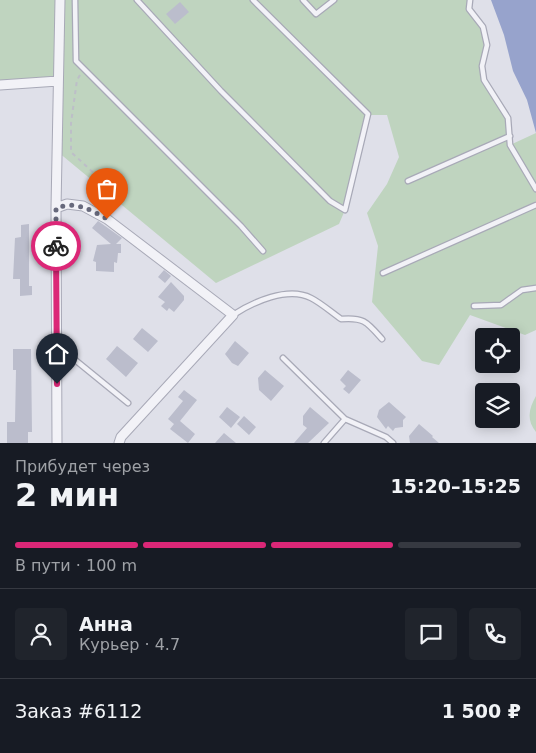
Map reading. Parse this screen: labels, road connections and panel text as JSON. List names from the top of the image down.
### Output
{
  "page": {
    "heading": ["2 мин", "Прибудет через", "15:20–15:25"],
    "panel": [
      "Анна",
      "Курьер · 4.7",
      "Заказ #6112",
      "1 500 ₽"
    ],
    "bar": "В пути · 100 m"
  }
}
